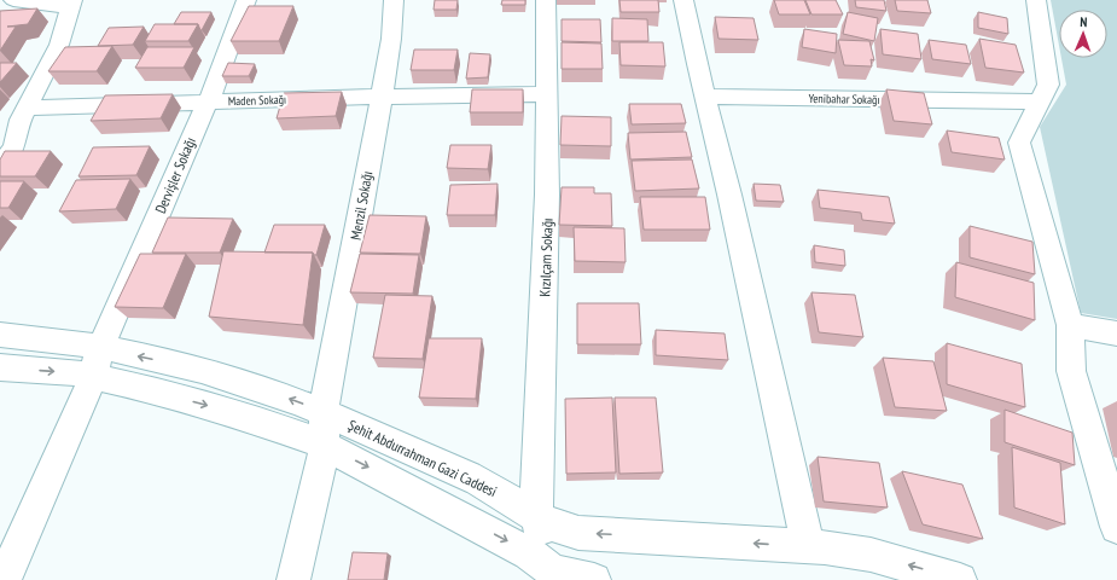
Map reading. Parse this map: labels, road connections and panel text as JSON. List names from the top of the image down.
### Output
{
  "streets": {
    "street": [
      "Yenibahar Sokağı",
      "Maden Sokağı",
      "Dervişler Sokağı",
      "Menzil Sokağı",
      "Kızılçam Sokağı",
      "Şehit Abdurrahman Gazi Caddesi"
    ]
  },
  "crossings": [
    ["Maden Sokağı", "Dervişler Sokağı"],
    ["Maden Sokağı", "Menzil Sokağı"],
    ["Maden Sokağı", "Kızılçam Sokağı"],
    ["Dervişler Sokağı", "Şehit Abdurrahman Gazi Caddesi"],
    ["Menzil Sokağı", "Şehit Abdurrahman Gazi Caddesi"],
    ["Kızılçam Sokağı", "Şehit Abdurrahman Gazi Caddesi"]
  ],
  "north": "top"
}
